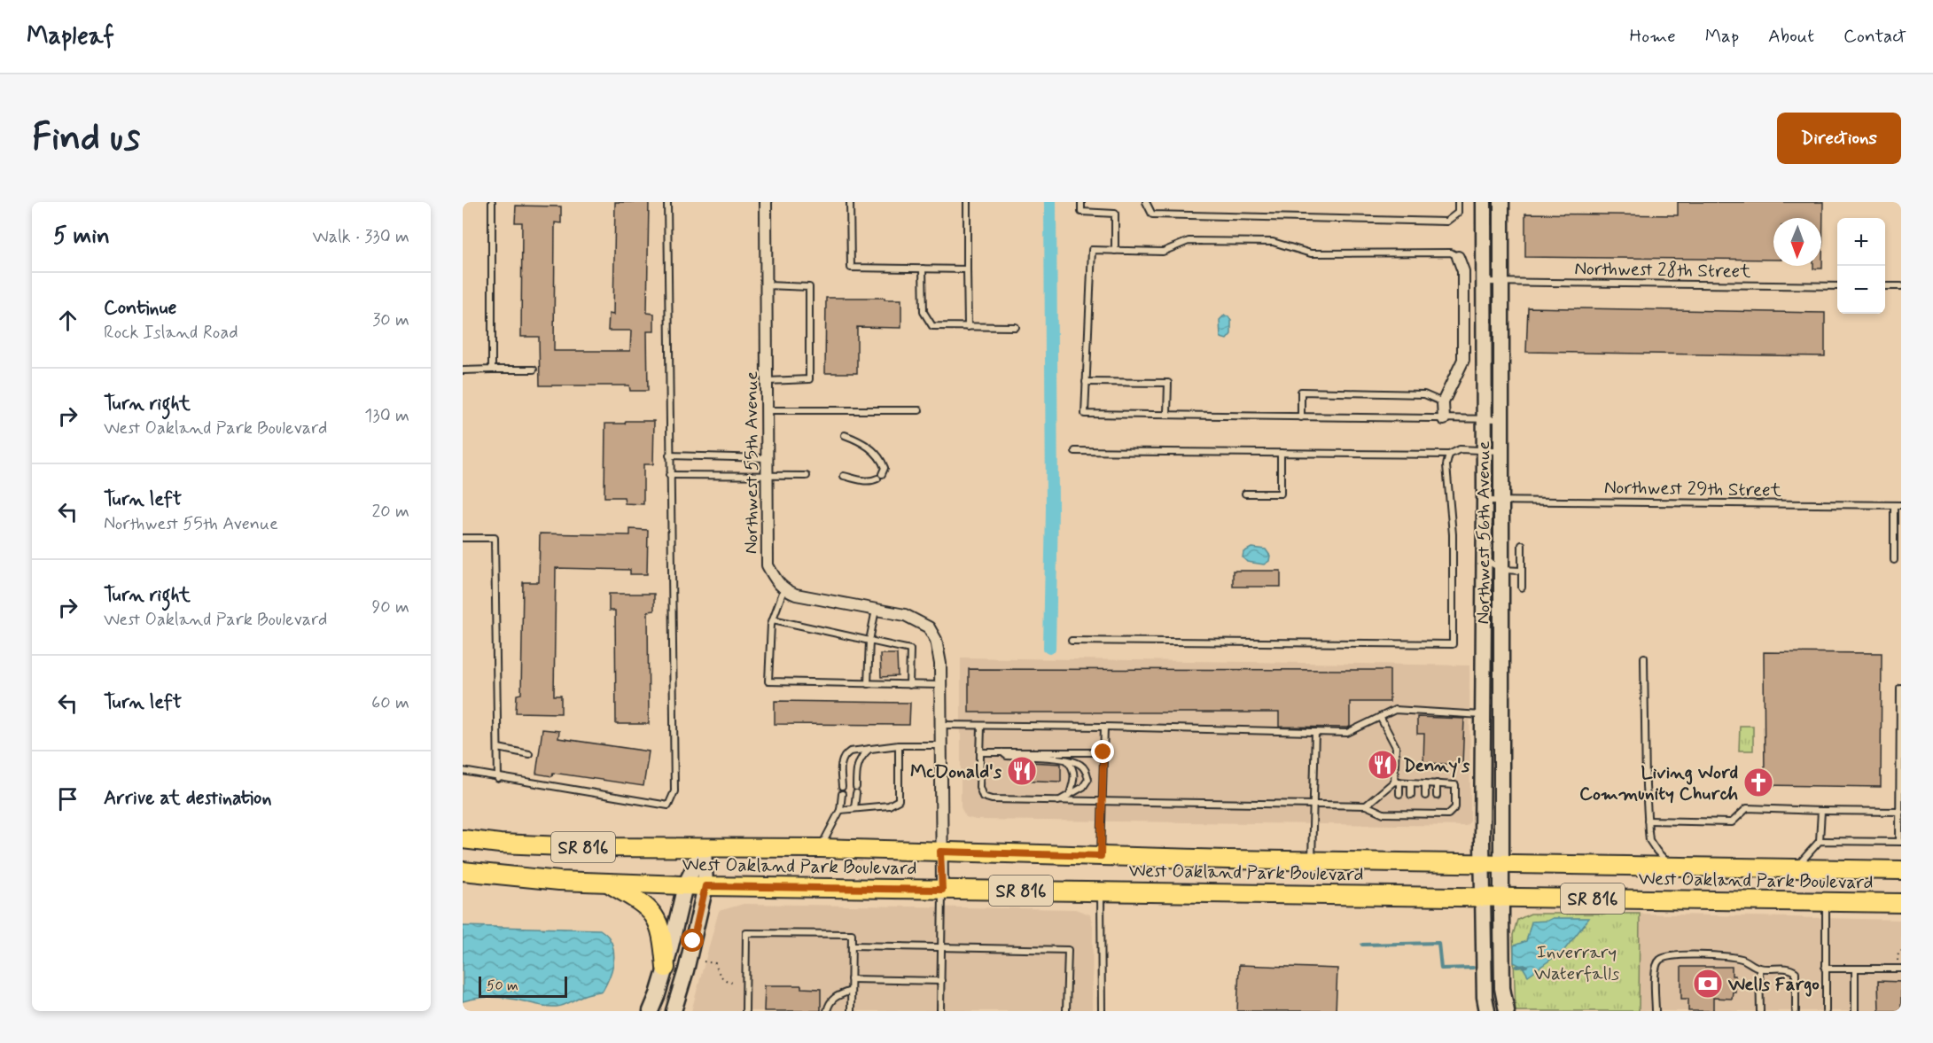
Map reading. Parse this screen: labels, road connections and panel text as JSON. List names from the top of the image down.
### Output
{
  "streets": {
    "main road": ["SR 816", "West Oakland Park Boulevard"],
    "street": ["Northwest 55th Avenue", "Northwest 56th Avenue"],
    "lane": ["Northwest 28th Street", "Northwest 29th Street"]
  },
  "crossings": [
    ["Northwest 28th Street", "Northwest 56th Avenue"],
    ["Northwest 29th Street", "Northwest 56th Avenue"],
    ["Northwest 56th Avenue", "West Oakland Park Boulevard"]
  ],
  "parks": ["Inverrary Waterfalls"],
  "places": {
    "restaurant": ["Denny's", "McDonald's"],
    "church": ["Living Word Community Church"],
    "bank": ["Wells Fargo"]
  },
  "scale_bar": "50 m",
  "north": "bottom",
  "page": {
    "header": "Mapleaf",
    "nav": [
      "Home",
      "Map",
      "About",
      "Contact"
    ],
    "buttons": "Directions",
    "title": "Find us",
    "heading": ["5 min", "Walk · 330 m"],
    "map_buttons": ["+", "−"],
    "list": [
      ["Continue", "Rock Island Road", "30 m"],
      ["Turn right", "West Oakland Park Boulevard", "130 m"],
      ["Turn left", "Northwest 55th Avenue", "20 m"],
      ["Turn right", "West Oakland Park Boulevard", "90 m"],
      ["Turn left", "60 m"],
      "Arrive at destination"
    ],
    "scale": "50 m"
  }
}
